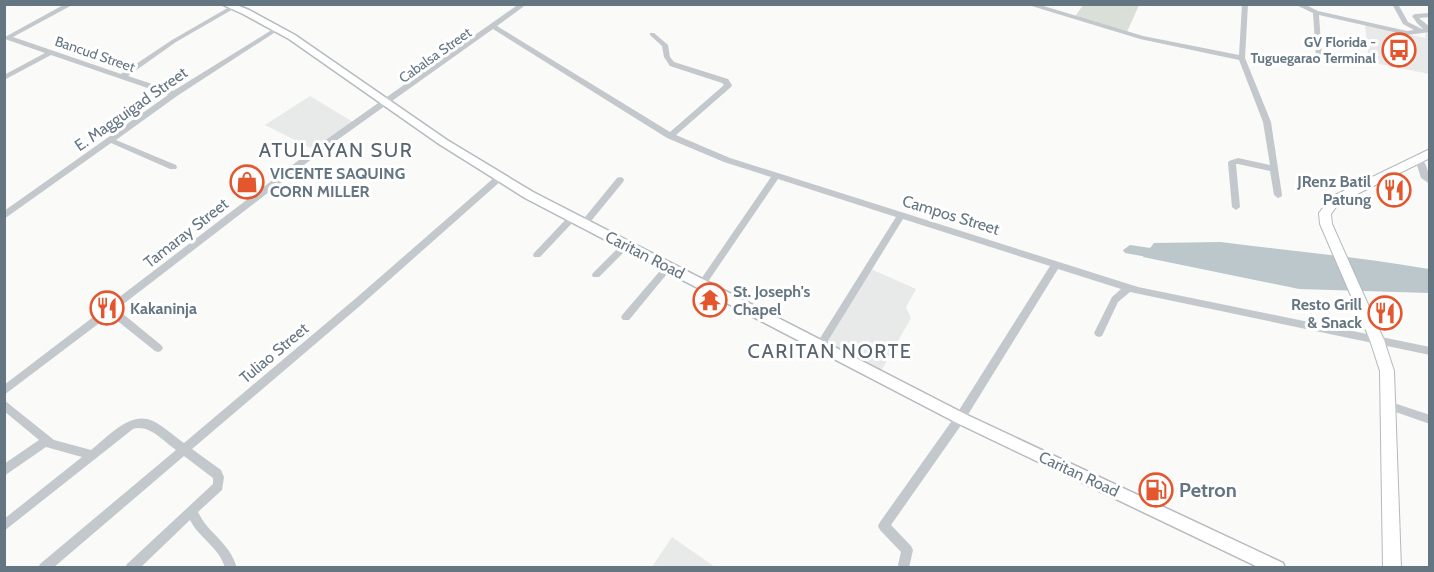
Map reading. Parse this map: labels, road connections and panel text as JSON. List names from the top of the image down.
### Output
{
  "streets": {
    "main road": ["Caritan Road"],
    "street": [
      "Bancud Street",
      "Cabalsa Street",
      "E. Magguigad Street",
      "Campos Street",
      "Tamaray Street",
      "Tuliao Street"
    ]
  },
  "crossings": [
    ["Bancud Street", "E. Magguigad Street"],
    ["Cabalsa Street", "Campos Street"],
    ["Cabalsa Street", "Tamaray Street"],
    ["Cabalsa Street", "Caritan Road"],
    ["E. Magguigad Street", "Caritan Road"],
    ["Tamaray Street", "Caritan Road"],
    ["Caritan Road", "Tuliao Street"]
  ],
  "districts": ["ATULAYAN SUR", "CARITAN NORTE"],
  "places": {
    "bus stop": ["GV Florida - Tuguegarao Terminal"],
    "shop": ["VICENTE SAQUING CORN MILLER"],
    "restaurant": ["JRenz Batil Patung", "Kakaninja", "Resto Grill & Snack"],
    "temple": ["St. Joseph's Chapel"],
    "fuel station": ["Petron"]
  }
}
